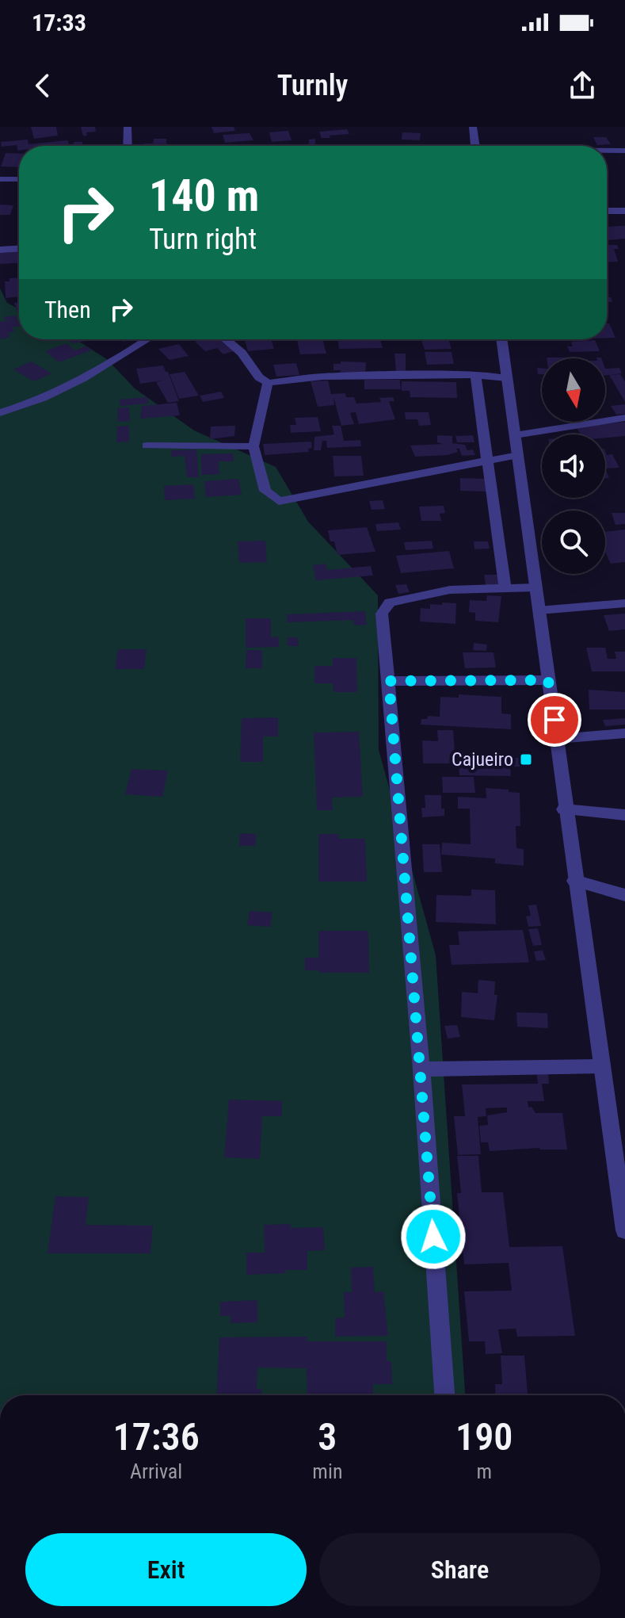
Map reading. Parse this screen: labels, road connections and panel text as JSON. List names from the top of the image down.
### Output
{
  "places": {
    "transit": ["Cajueiro"]
  },
  "north": "bottom",
  "page": {
    "status": "17:33",
    "header": "Turnly",
    "turn": ["140 m", "Turn right"],
    "then": "Then",
    "eta": [
      "17:36",
      "Arrival",
      "3",
      "min",
      "190",
      "m"
    ],
    "buttons": ["Exit", "Share"]
  }
}
